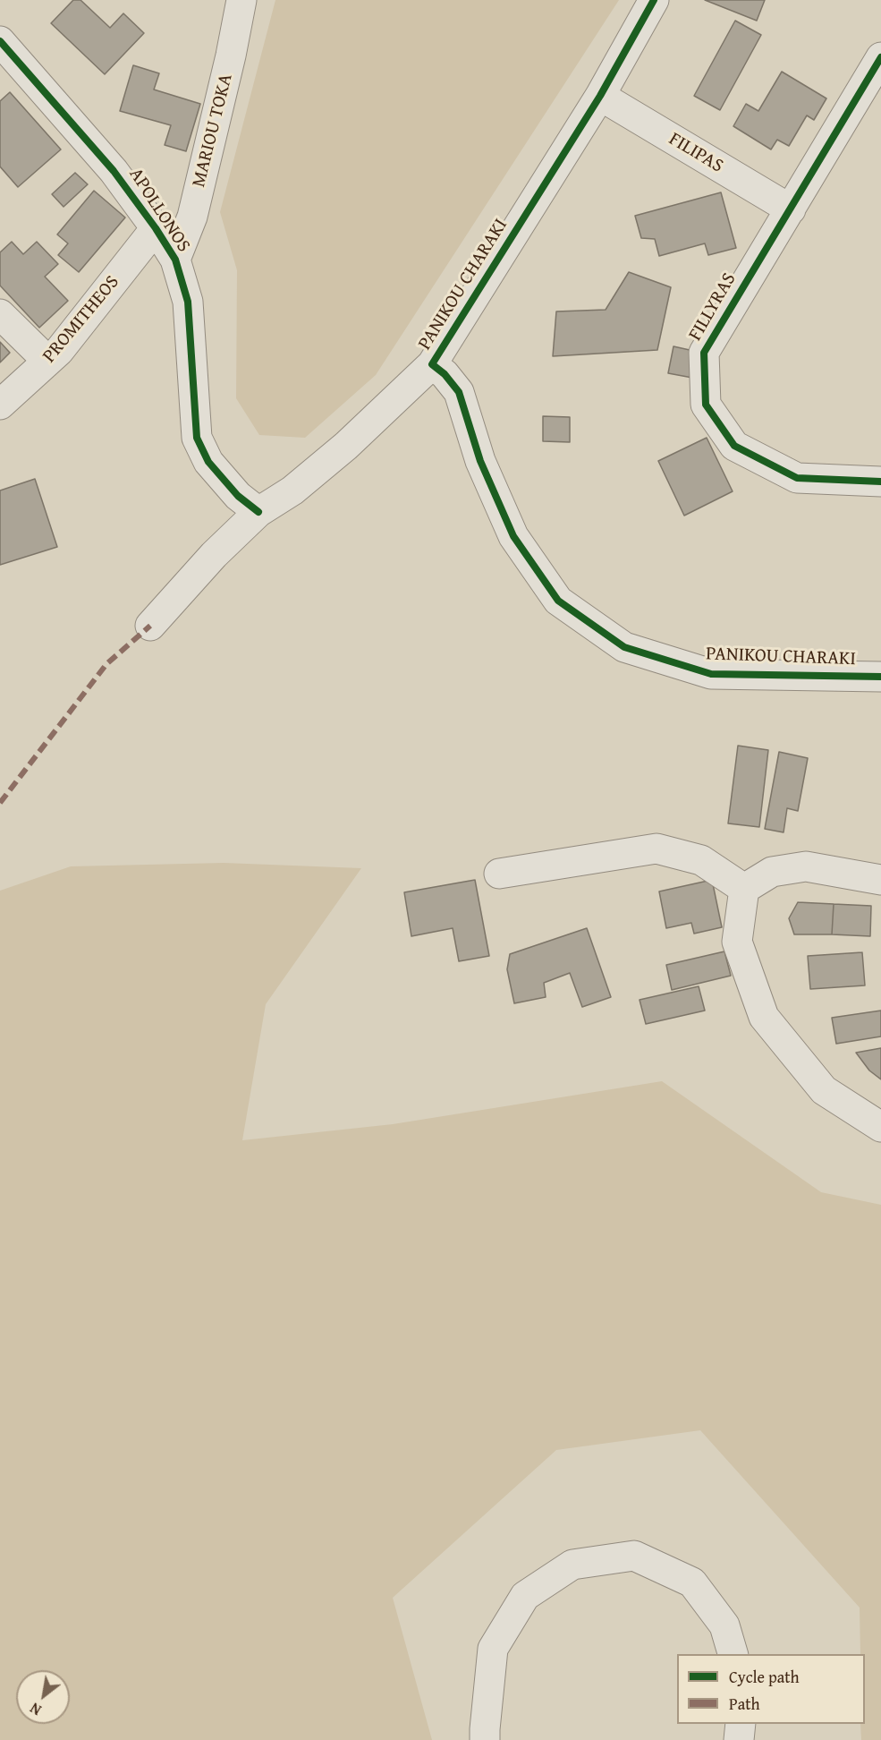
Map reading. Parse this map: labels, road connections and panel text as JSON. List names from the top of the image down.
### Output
{
  "streets": {
    "street": [
      "MARIOU TOKA",
      "FILIPAS",
      "APOLLONOS",
      "PANIKOU CHARAKI",
      "FILLYRAS",
      "PROMITHEOS"
    ]
  },
  "crossings": [
    ["MARIOU TOKA", "APOLLONOS"],
    ["FILIPAS", "PANIKOU CHARAKI"],
    ["FILIPAS", "FILLYRAS"],
    ["APOLLONOS", "PROMITHEOS"]
  ],
  "legend": ["Cycle path", "Path"],
  "north": "bottom left"
}
